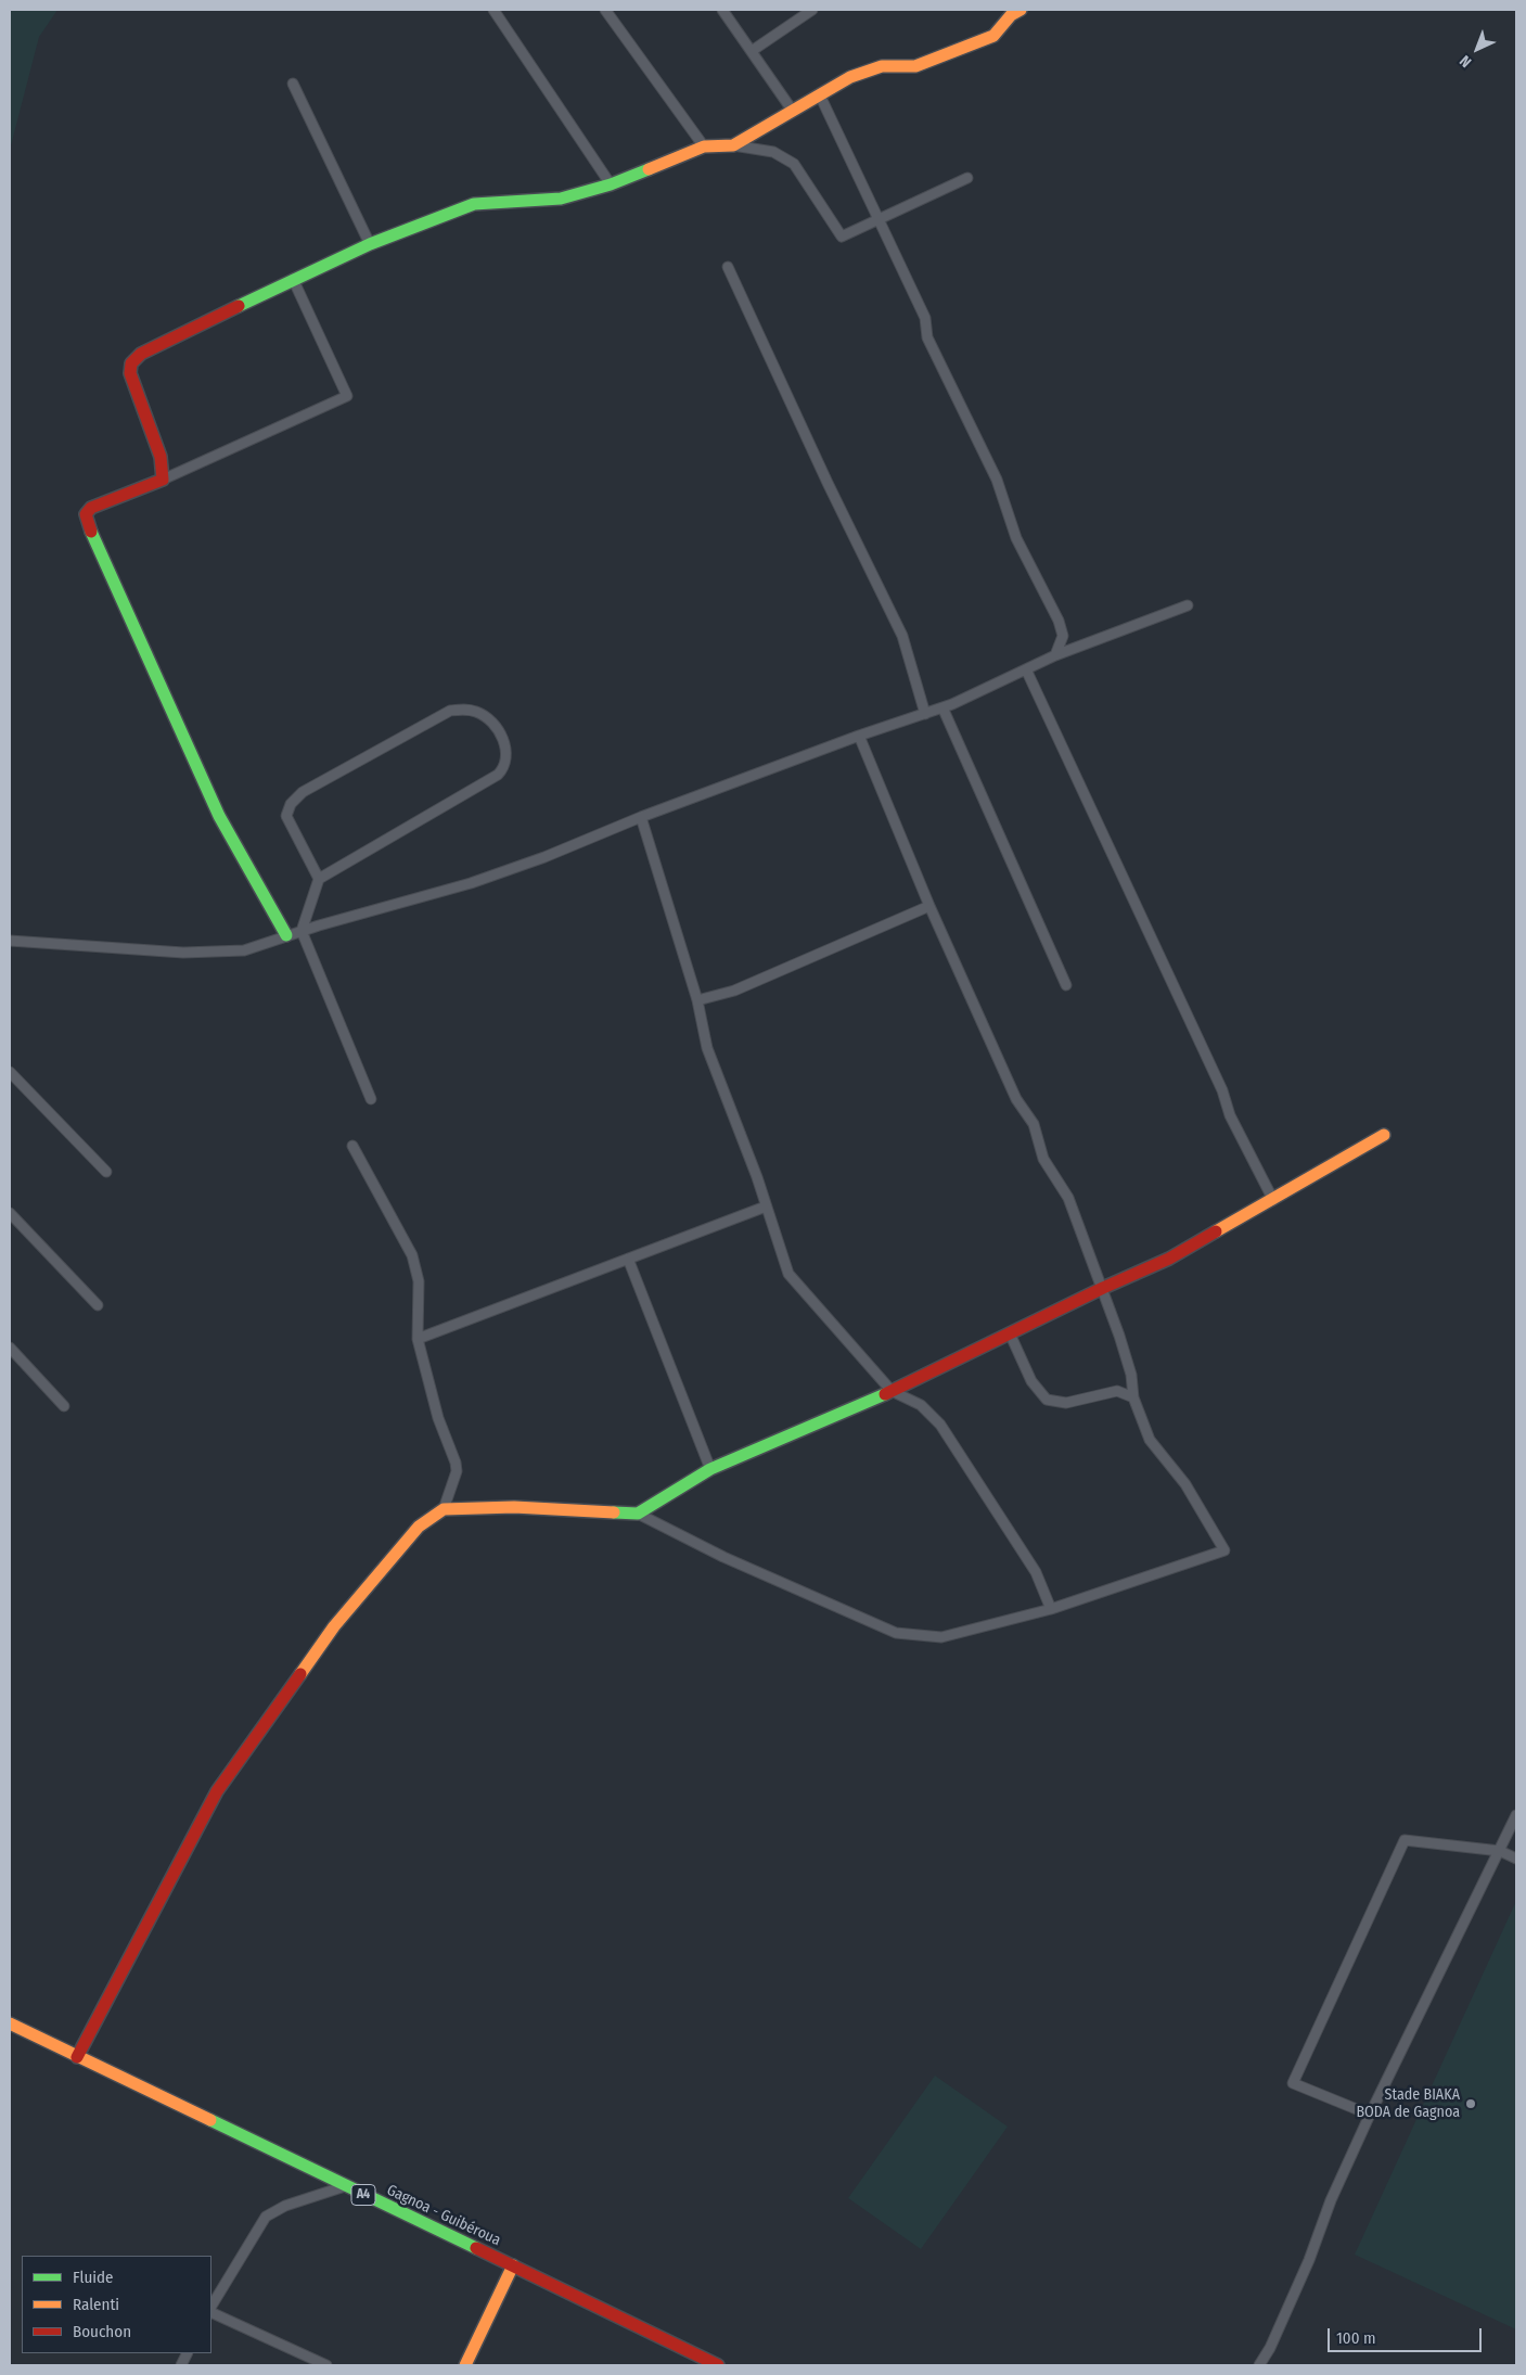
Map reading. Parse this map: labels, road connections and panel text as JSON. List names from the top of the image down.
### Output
{
  "streets": {
    "street": ["A4", "Gagnoa - Guibéroua"]
  },
  "places": ["Stade BIAKA BODA de Gagnoa"],
  "legend": ["Fluide", "Ralenti", "Bouchon"],
  "scale_bar": "100 m",
  "north": "bottom left"
}
